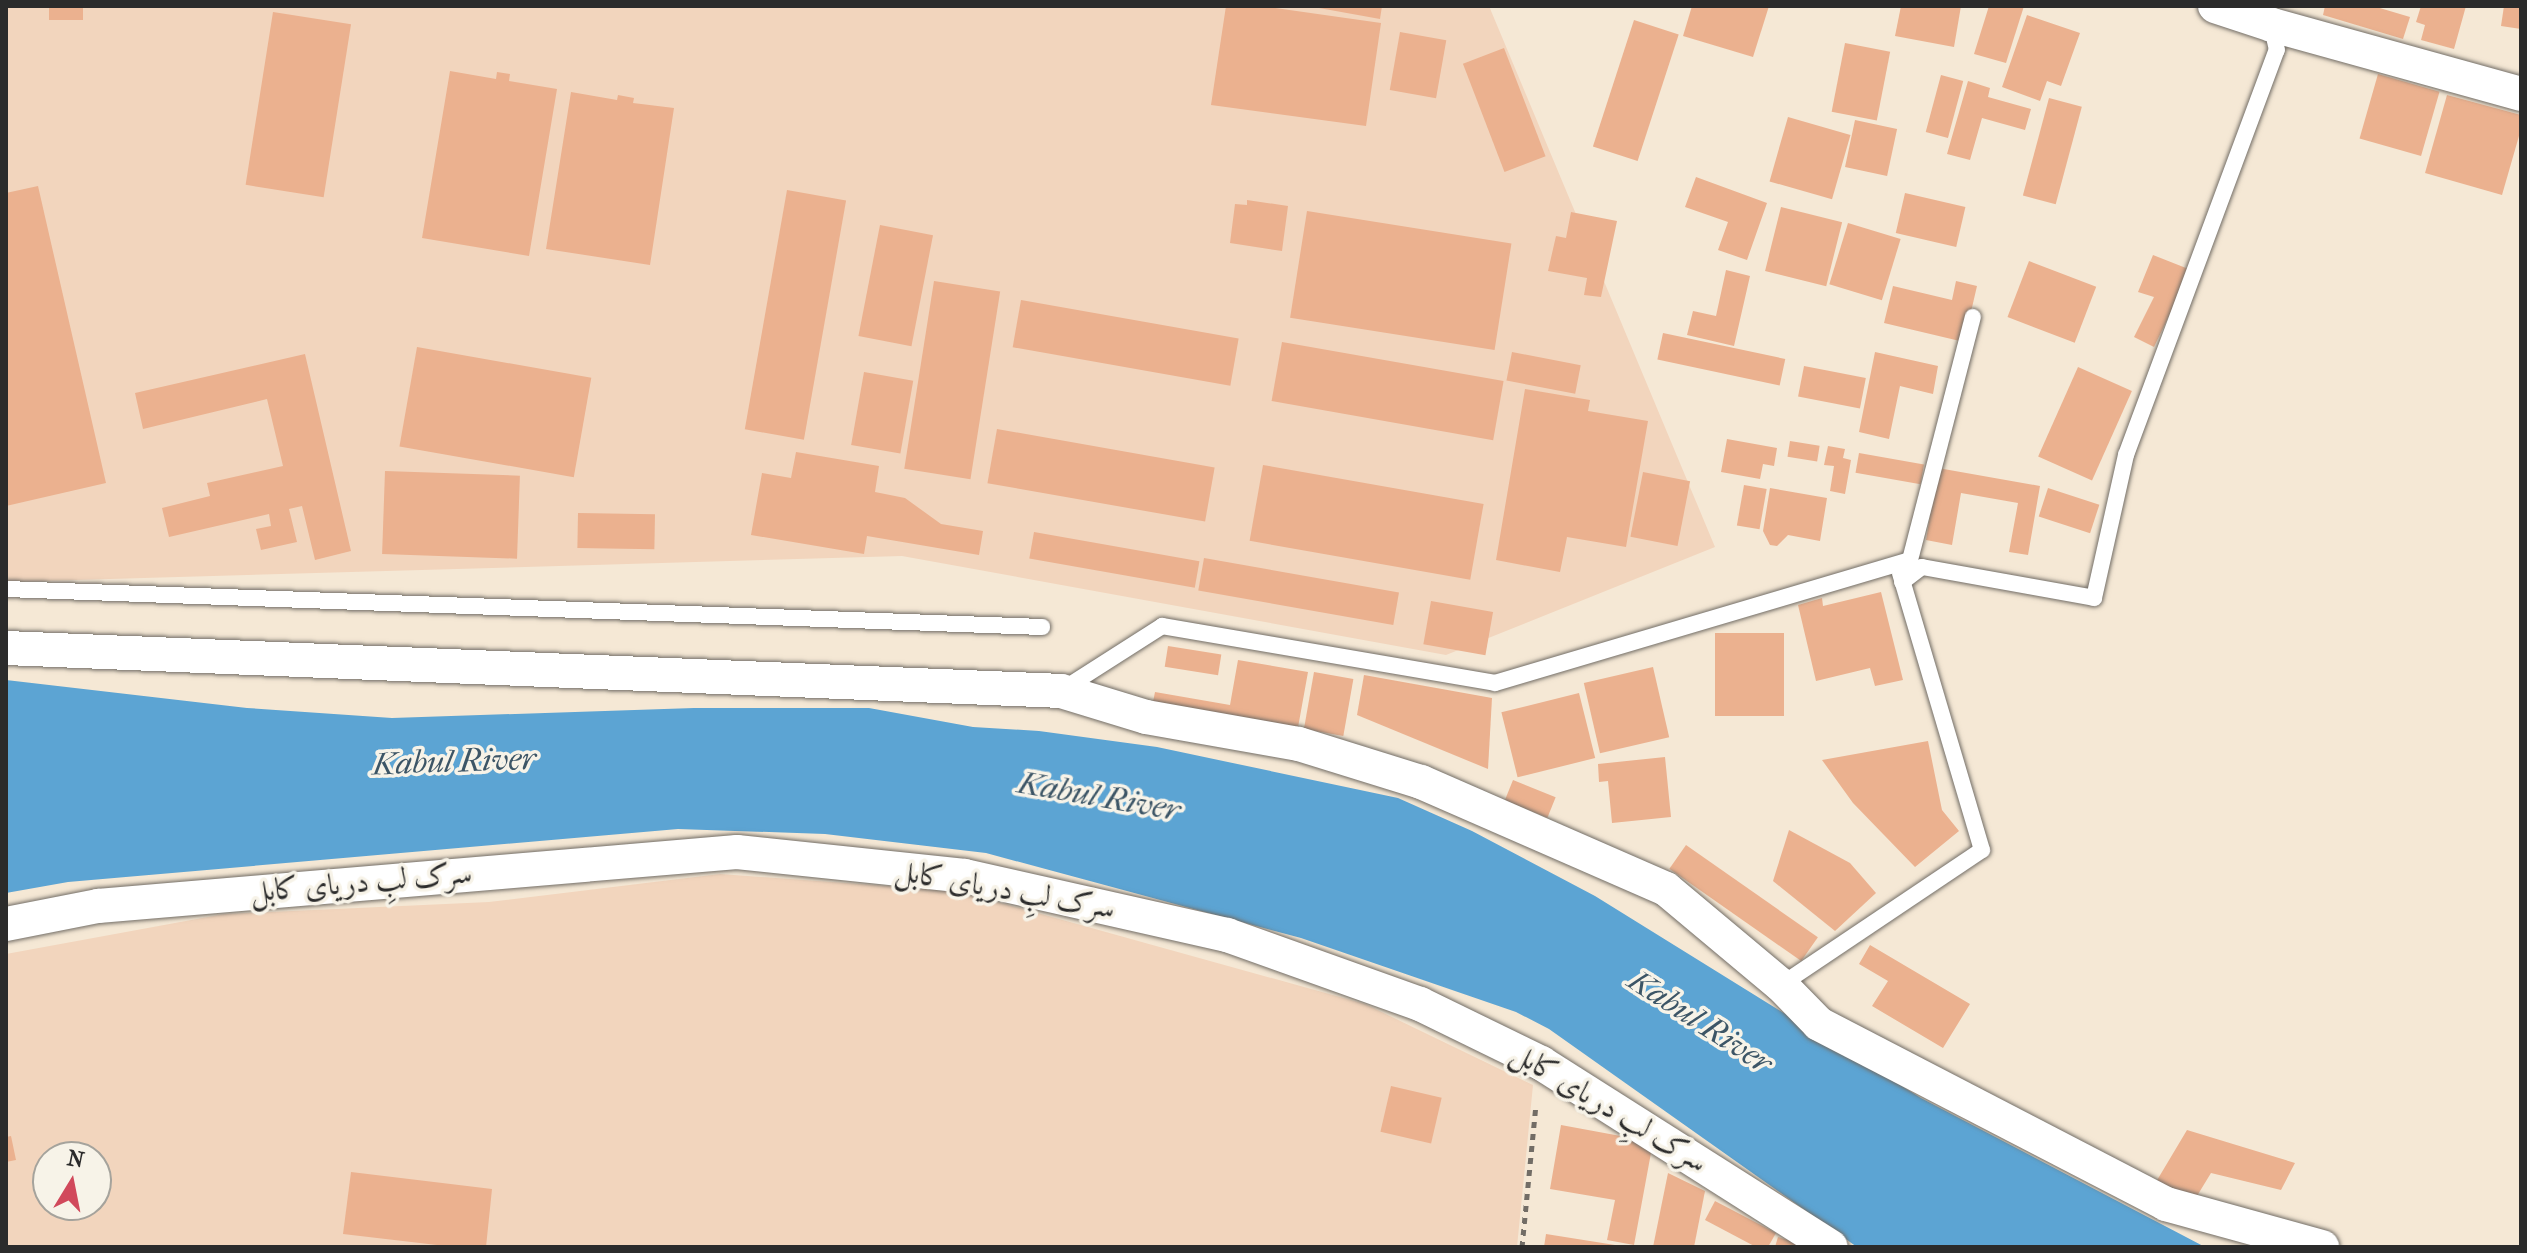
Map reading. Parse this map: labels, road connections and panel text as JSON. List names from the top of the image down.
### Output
{
  "streets": {
    "street": ["سرک لبِ دریای کابل"]
  },
  "water": ["Kabul River"],
  "north": "top"
}
